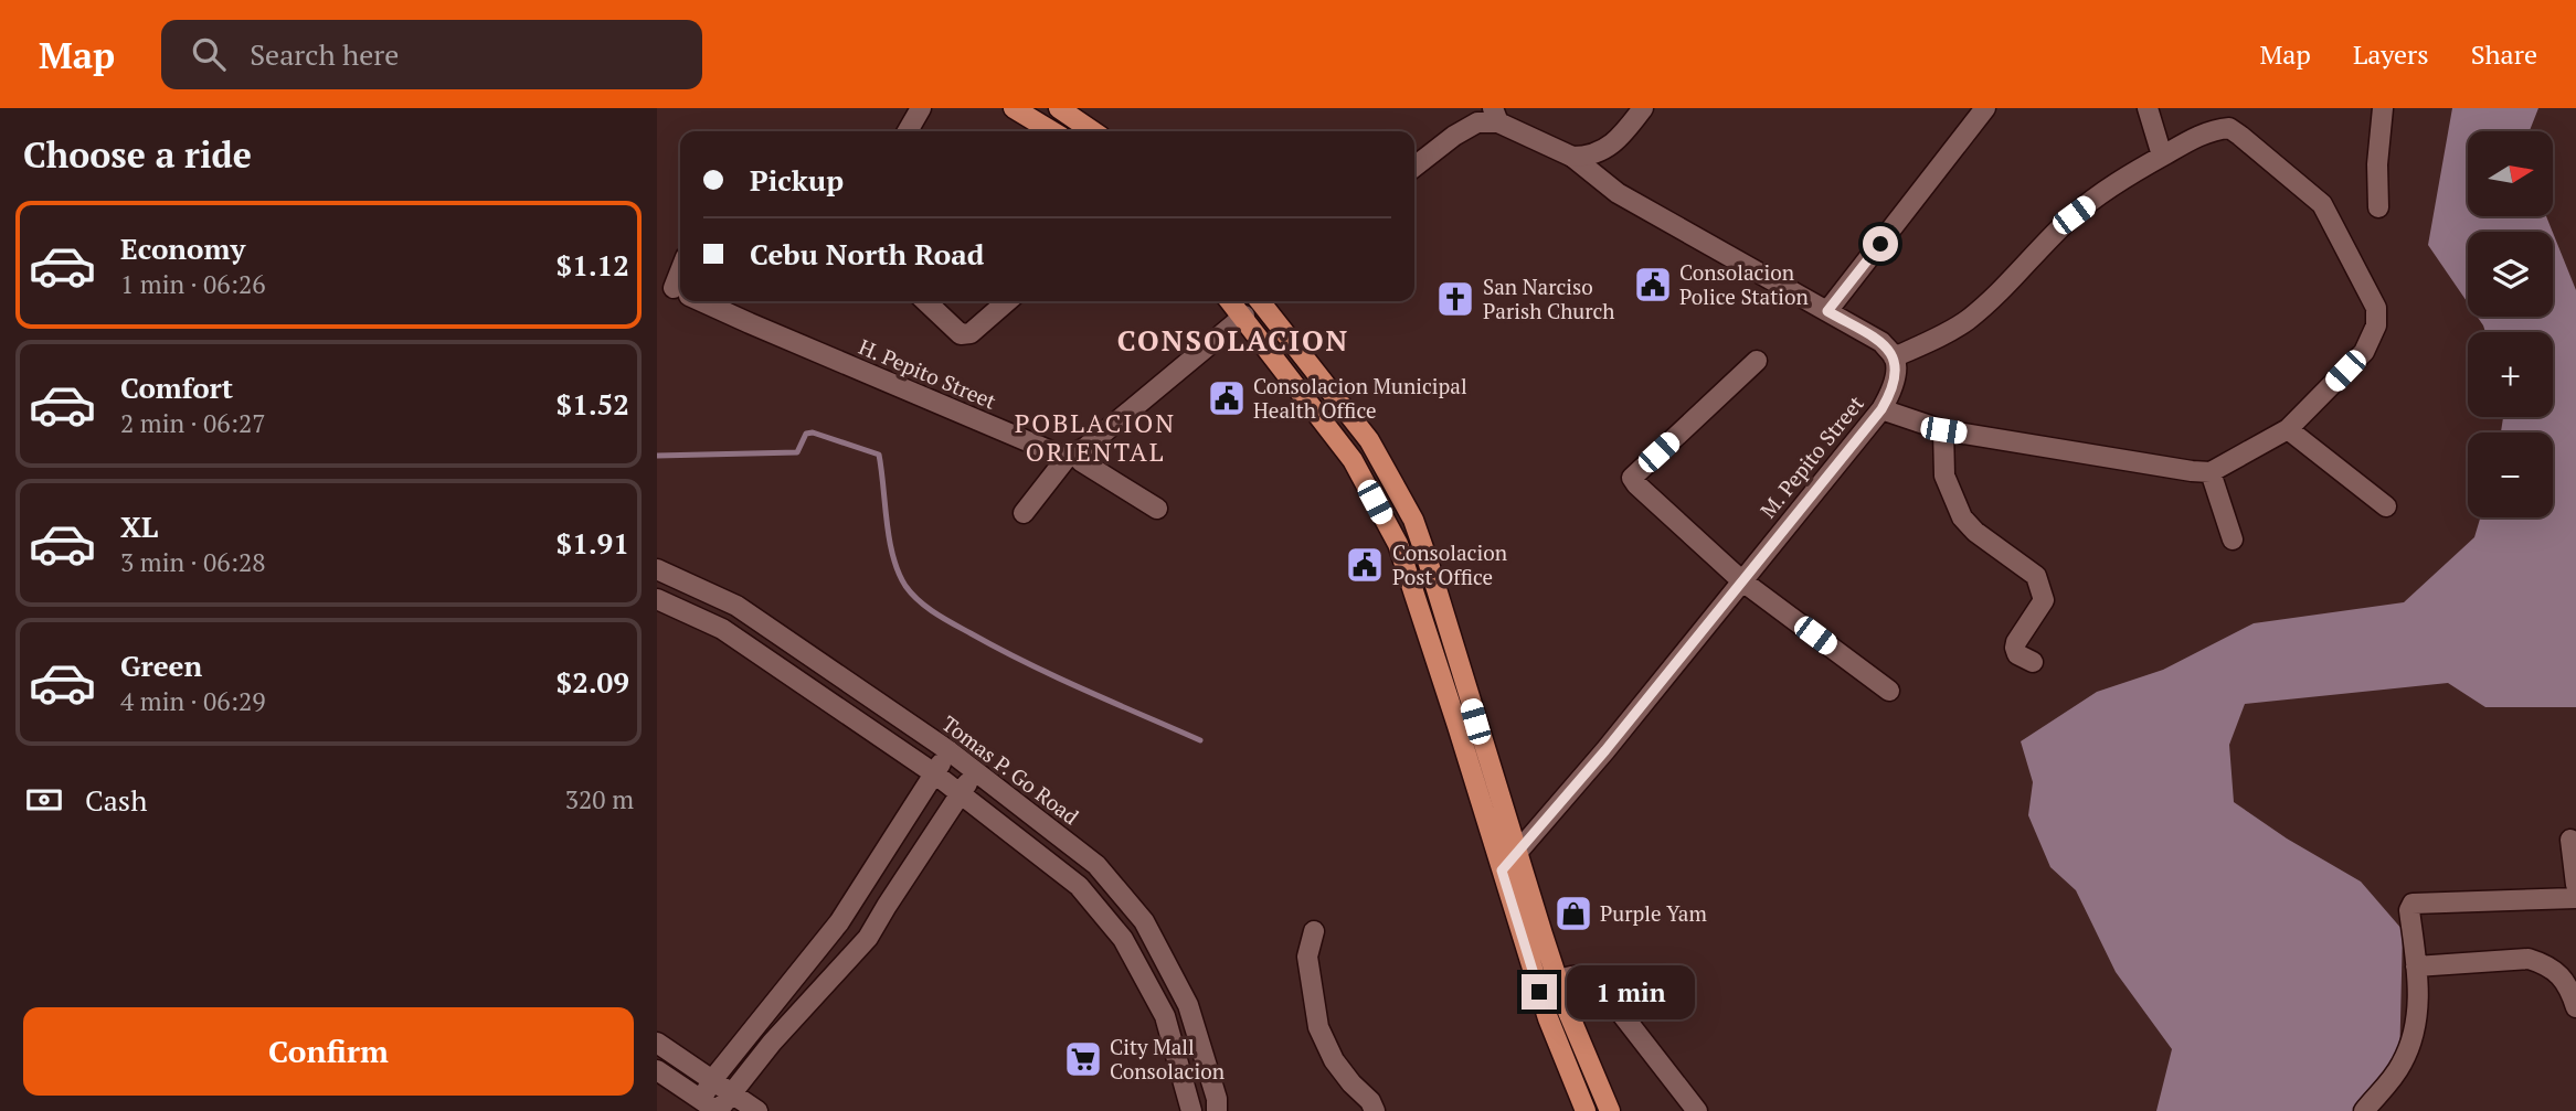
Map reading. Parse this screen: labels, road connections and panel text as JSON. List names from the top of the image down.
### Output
{
  "streets": {
    "street": ["H. Pepito Street", "M. Pepito Street", "Tomas P. Go Road"]
  },
  "districts": ["CONSOLACION", "POBLACION ORIENTAL"],
  "places": {
    "public building": ["Consolacion Police Station", "Consolacion Municipal Health Office", "Consolacion Post Office"],
    "church": ["San Narciso Parish Church"],
    "shop": ["Purple Yam"],
    "supermarket": ["City Mall Consolacion"]
  },
  "north": "right",
  "page": {
    "header": "Map",
    "search": "Search here",
    "nav": ["Map", "Layers", "Share"],
    "heading": "Choose a ride",
    "map_buttons": ["+", "−"],
    "banner": ["Pickup", "Cebu North Road"],
    "list": [
      {
        "name": "Economy",
        "note": "1 min · 06:26",
        "value": "$1.12"
      },
      {
        "name": "Comfort",
        "note": "2 min · 06:27",
        "value": "$1.52"
      },
      {
        "name": "XL",
        "note": "3 min · 06:28",
        "value": "$1.91"
      },
      {
        "name": "Green",
        "note": "4 min · 06:29",
        "value": "$2.09"
      }
    ],
    "pay": ["Cash", "320 m"],
    "bubble": "1 min",
    "buttons": "Confirm"
  }
}
